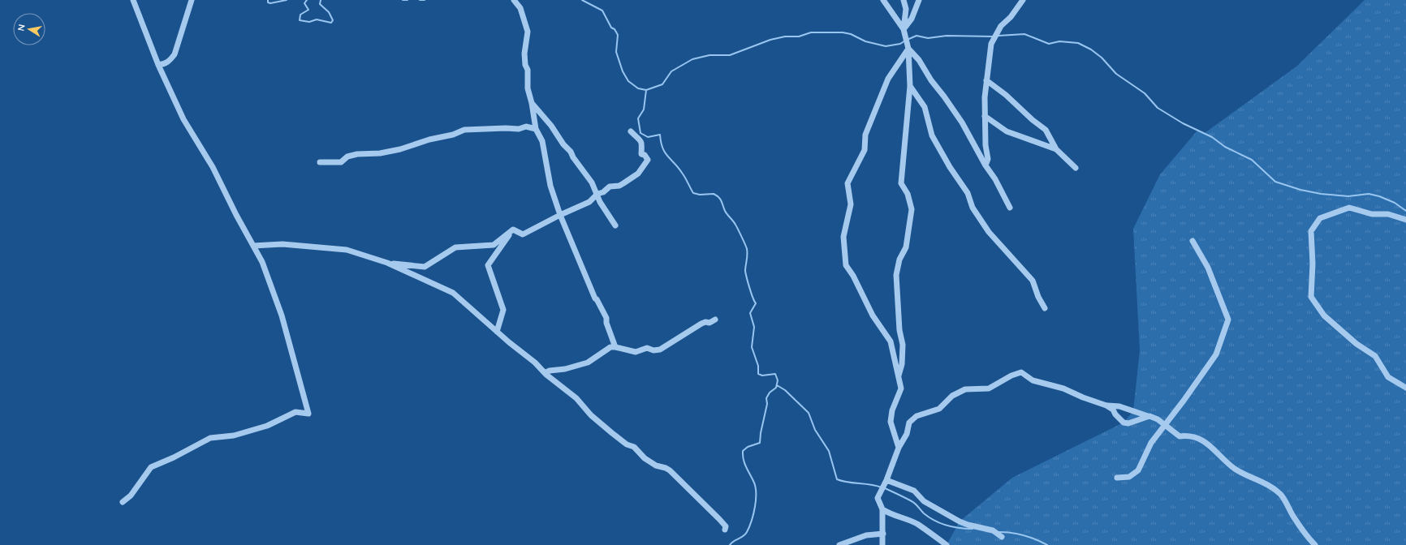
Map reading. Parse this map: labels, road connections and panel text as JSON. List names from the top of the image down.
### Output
{
  "north": "left"
}
